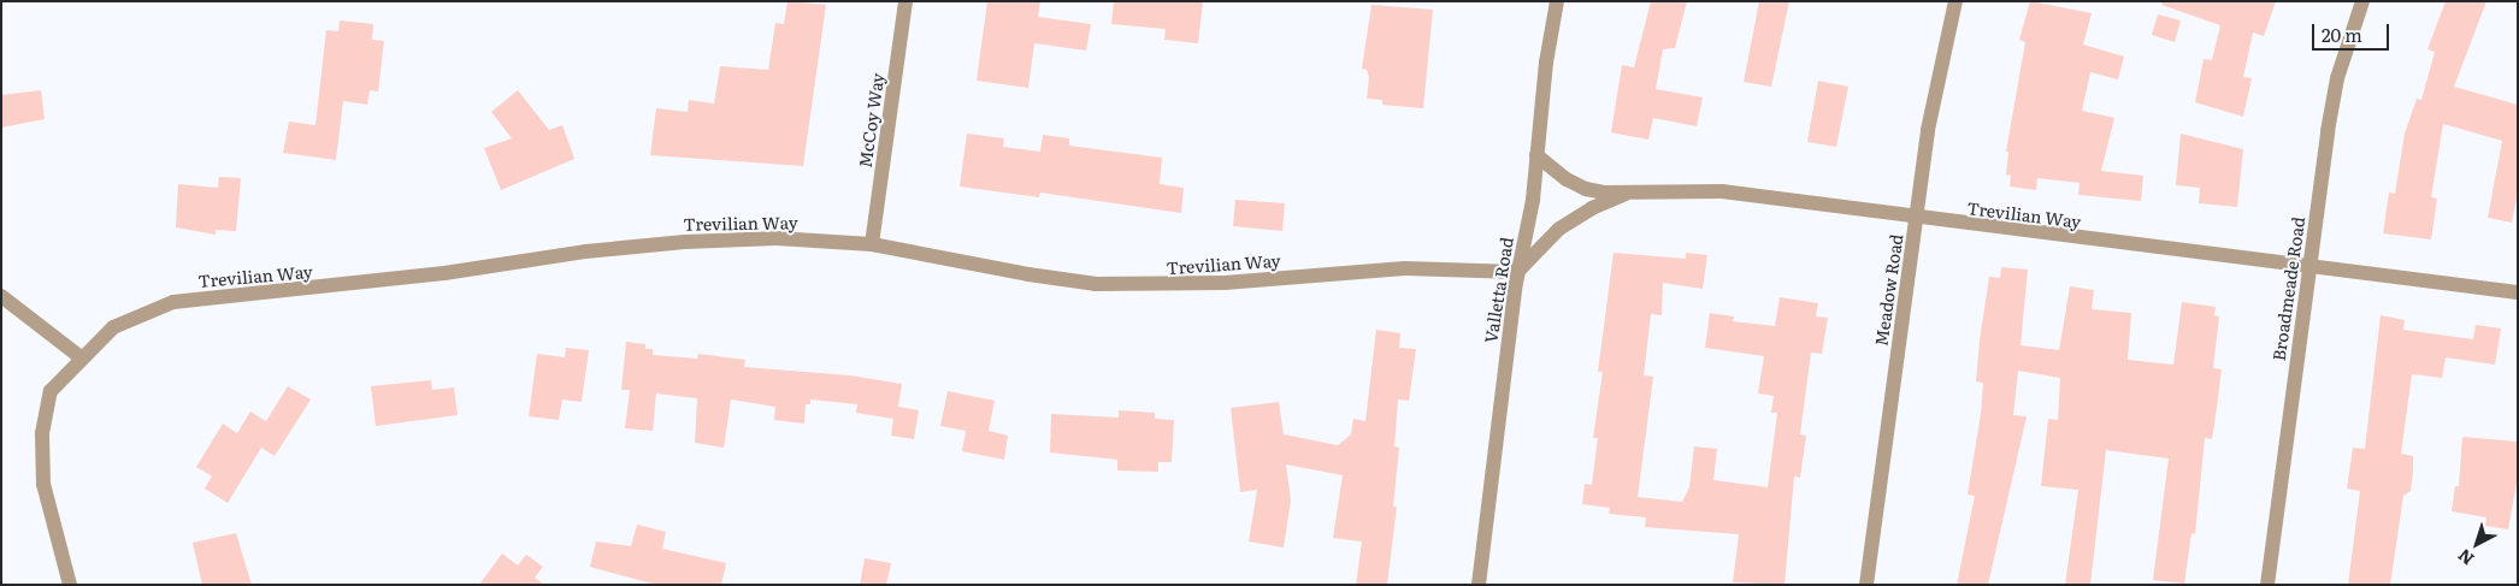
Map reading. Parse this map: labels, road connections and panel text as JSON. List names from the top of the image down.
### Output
{
  "streets": {
    "street": [
      "McCoy Way",
      "Trevilian Way",
      "Broadmeade Road",
      "Valletta Road",
      "Meadow Road"
    ]
  },
  "crossings": [
    ["McCoy Way", "Trevilian Way"],
    ["Trevilian Way", "Broadmeade Road"],
    ["Trevilian Way", "Valletta Road"],
    ["Trevilian Way", "Meadow Road"]
  ],
  "scale_bar": "20 m",
  "north": "bottom left"
}
